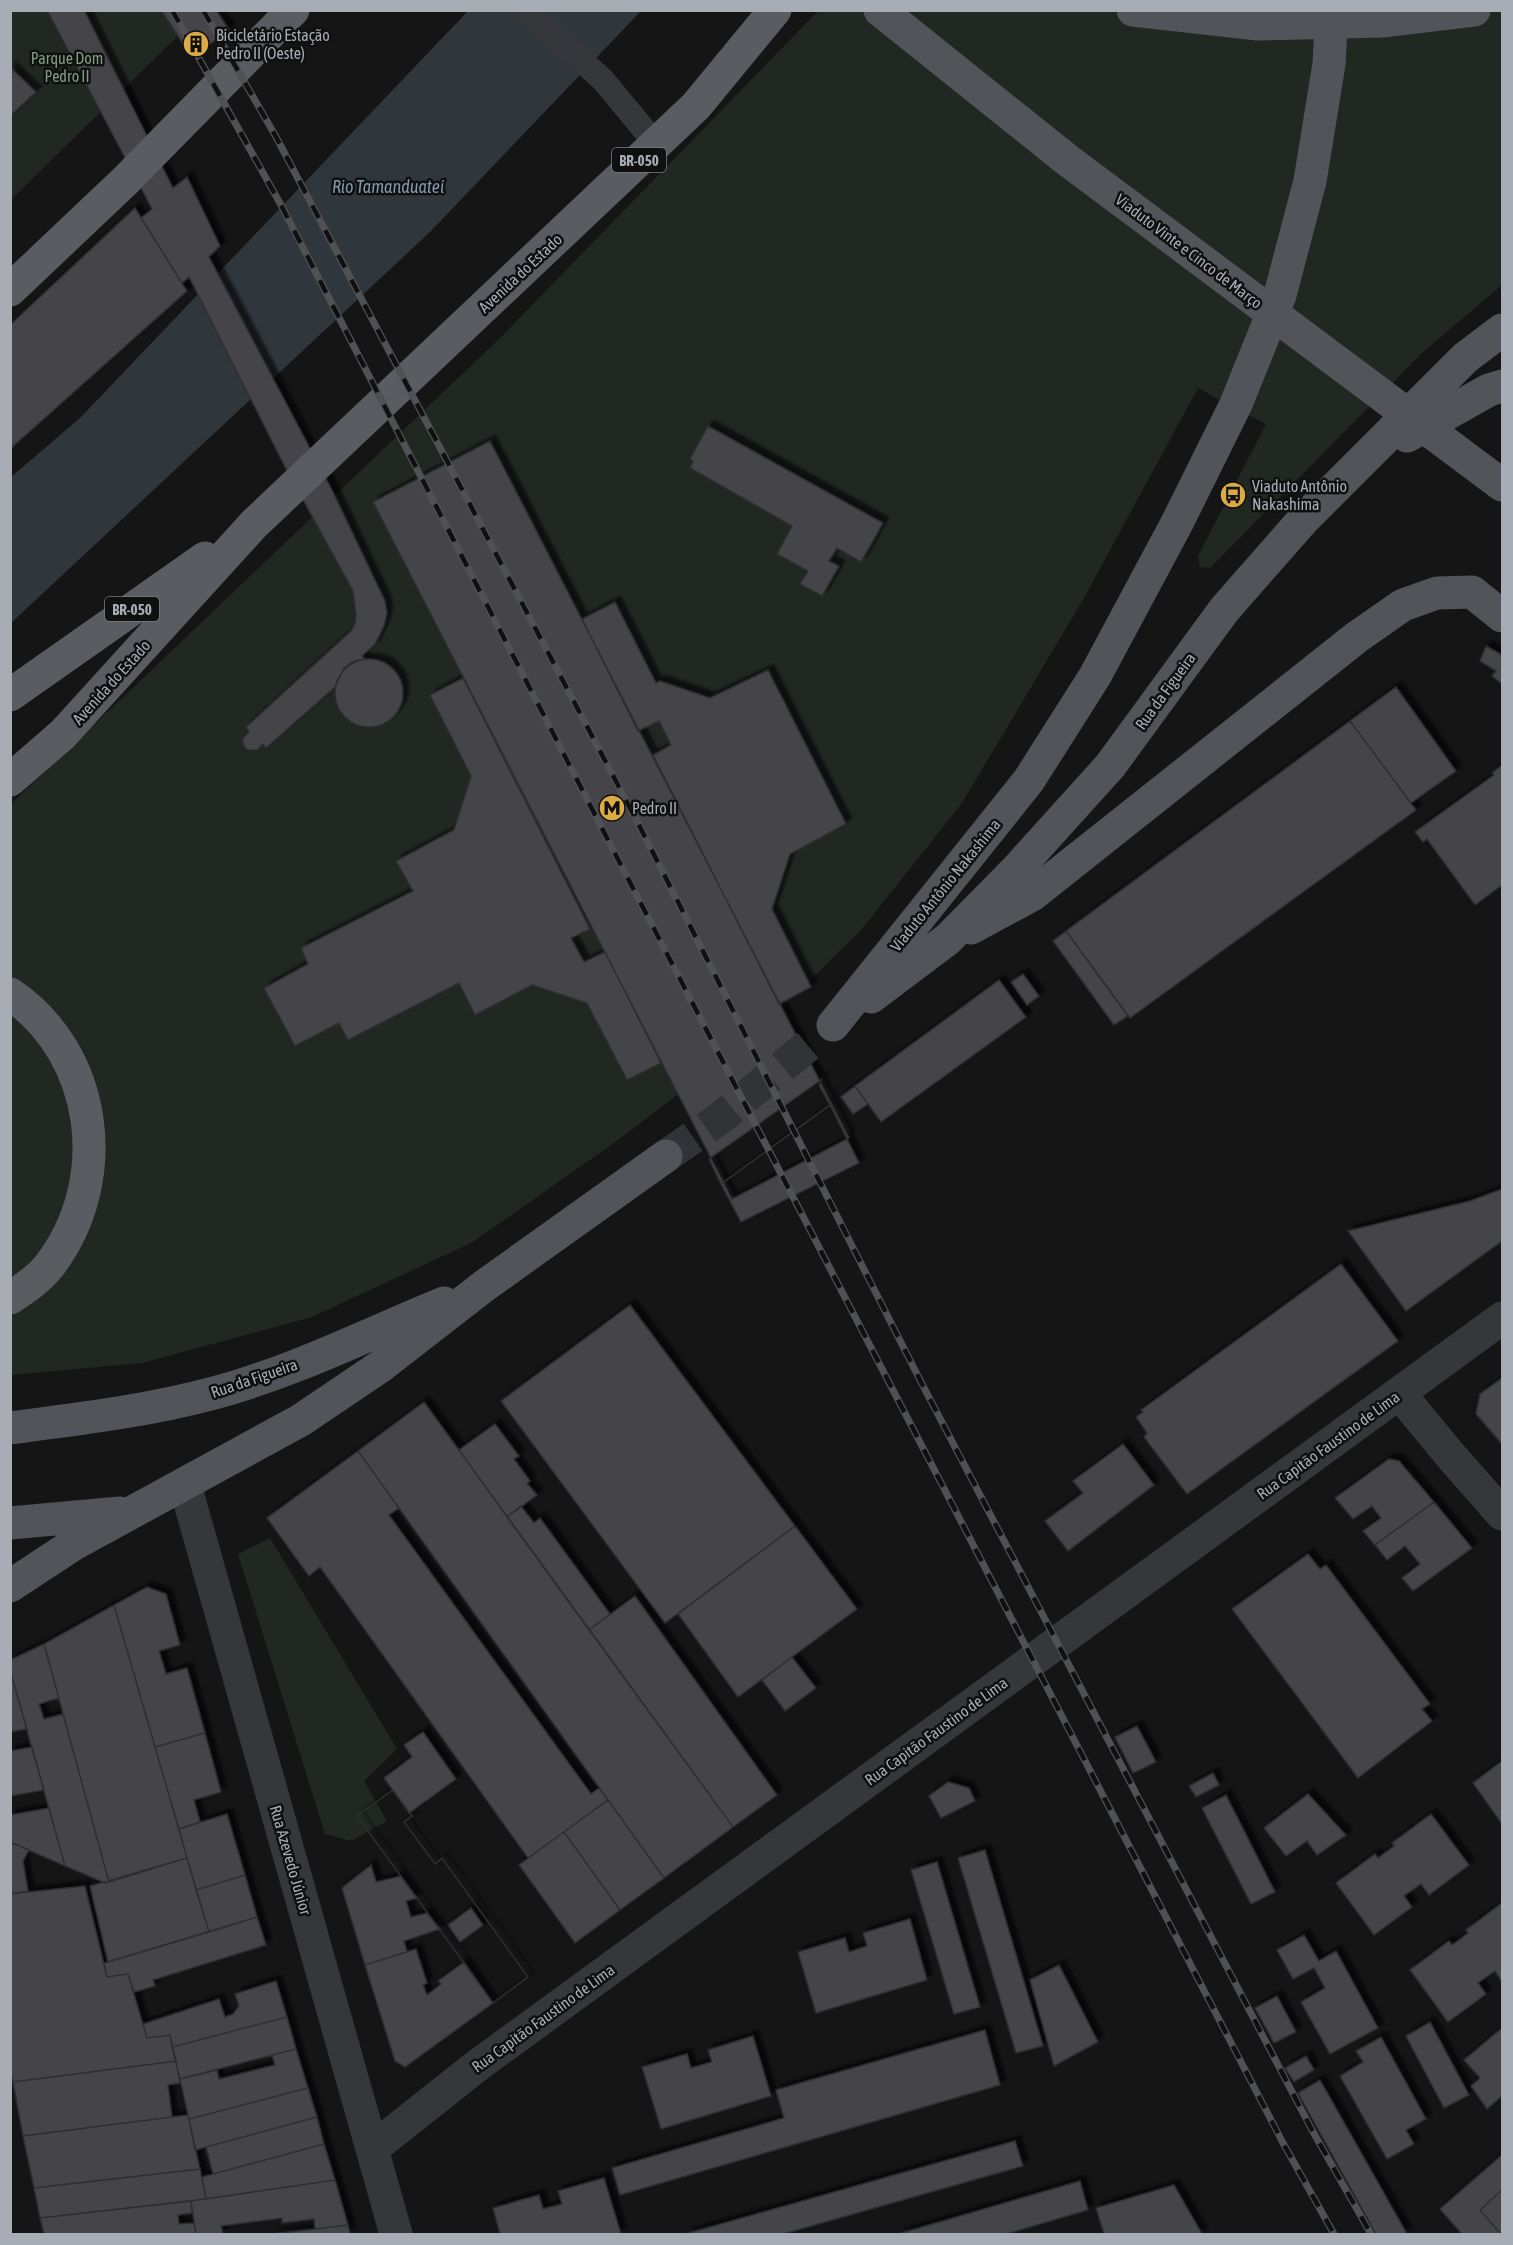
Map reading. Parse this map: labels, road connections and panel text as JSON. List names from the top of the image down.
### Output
{
  "streets": {
    "highway": ["BR-050", "Avenida do Estado"],
    "main road": ["Viaduto Vinte e Cinco de Março", "Rua da Figueira", "Viaduto Antônio Nakashima"],
    "street": ["Rua Capitão Faustino de Lima", "Rua Azevedo Júnior"]
  },
  "crossings": [
    ["Rua da Figueira", "Viaduto Antônio Nakashima"],
    ["Rua da Figueira", "Rua Azevedo Júnior"],
    ["Rua Capitão Faustino de Lima", "Rua Azevedo Júnior"]
  ],
  "water": ["Rio Tamanduateí"],
  "parks": ["Parque Dom Pedro II"],
  "places": {
    "building": ["Bicicletário Estação Pedro II (Oeste)"],
    "bus stop": ["Viaduto Antônio Nakashima"],
    "metro station": ["Pedro II"]
  }
}
